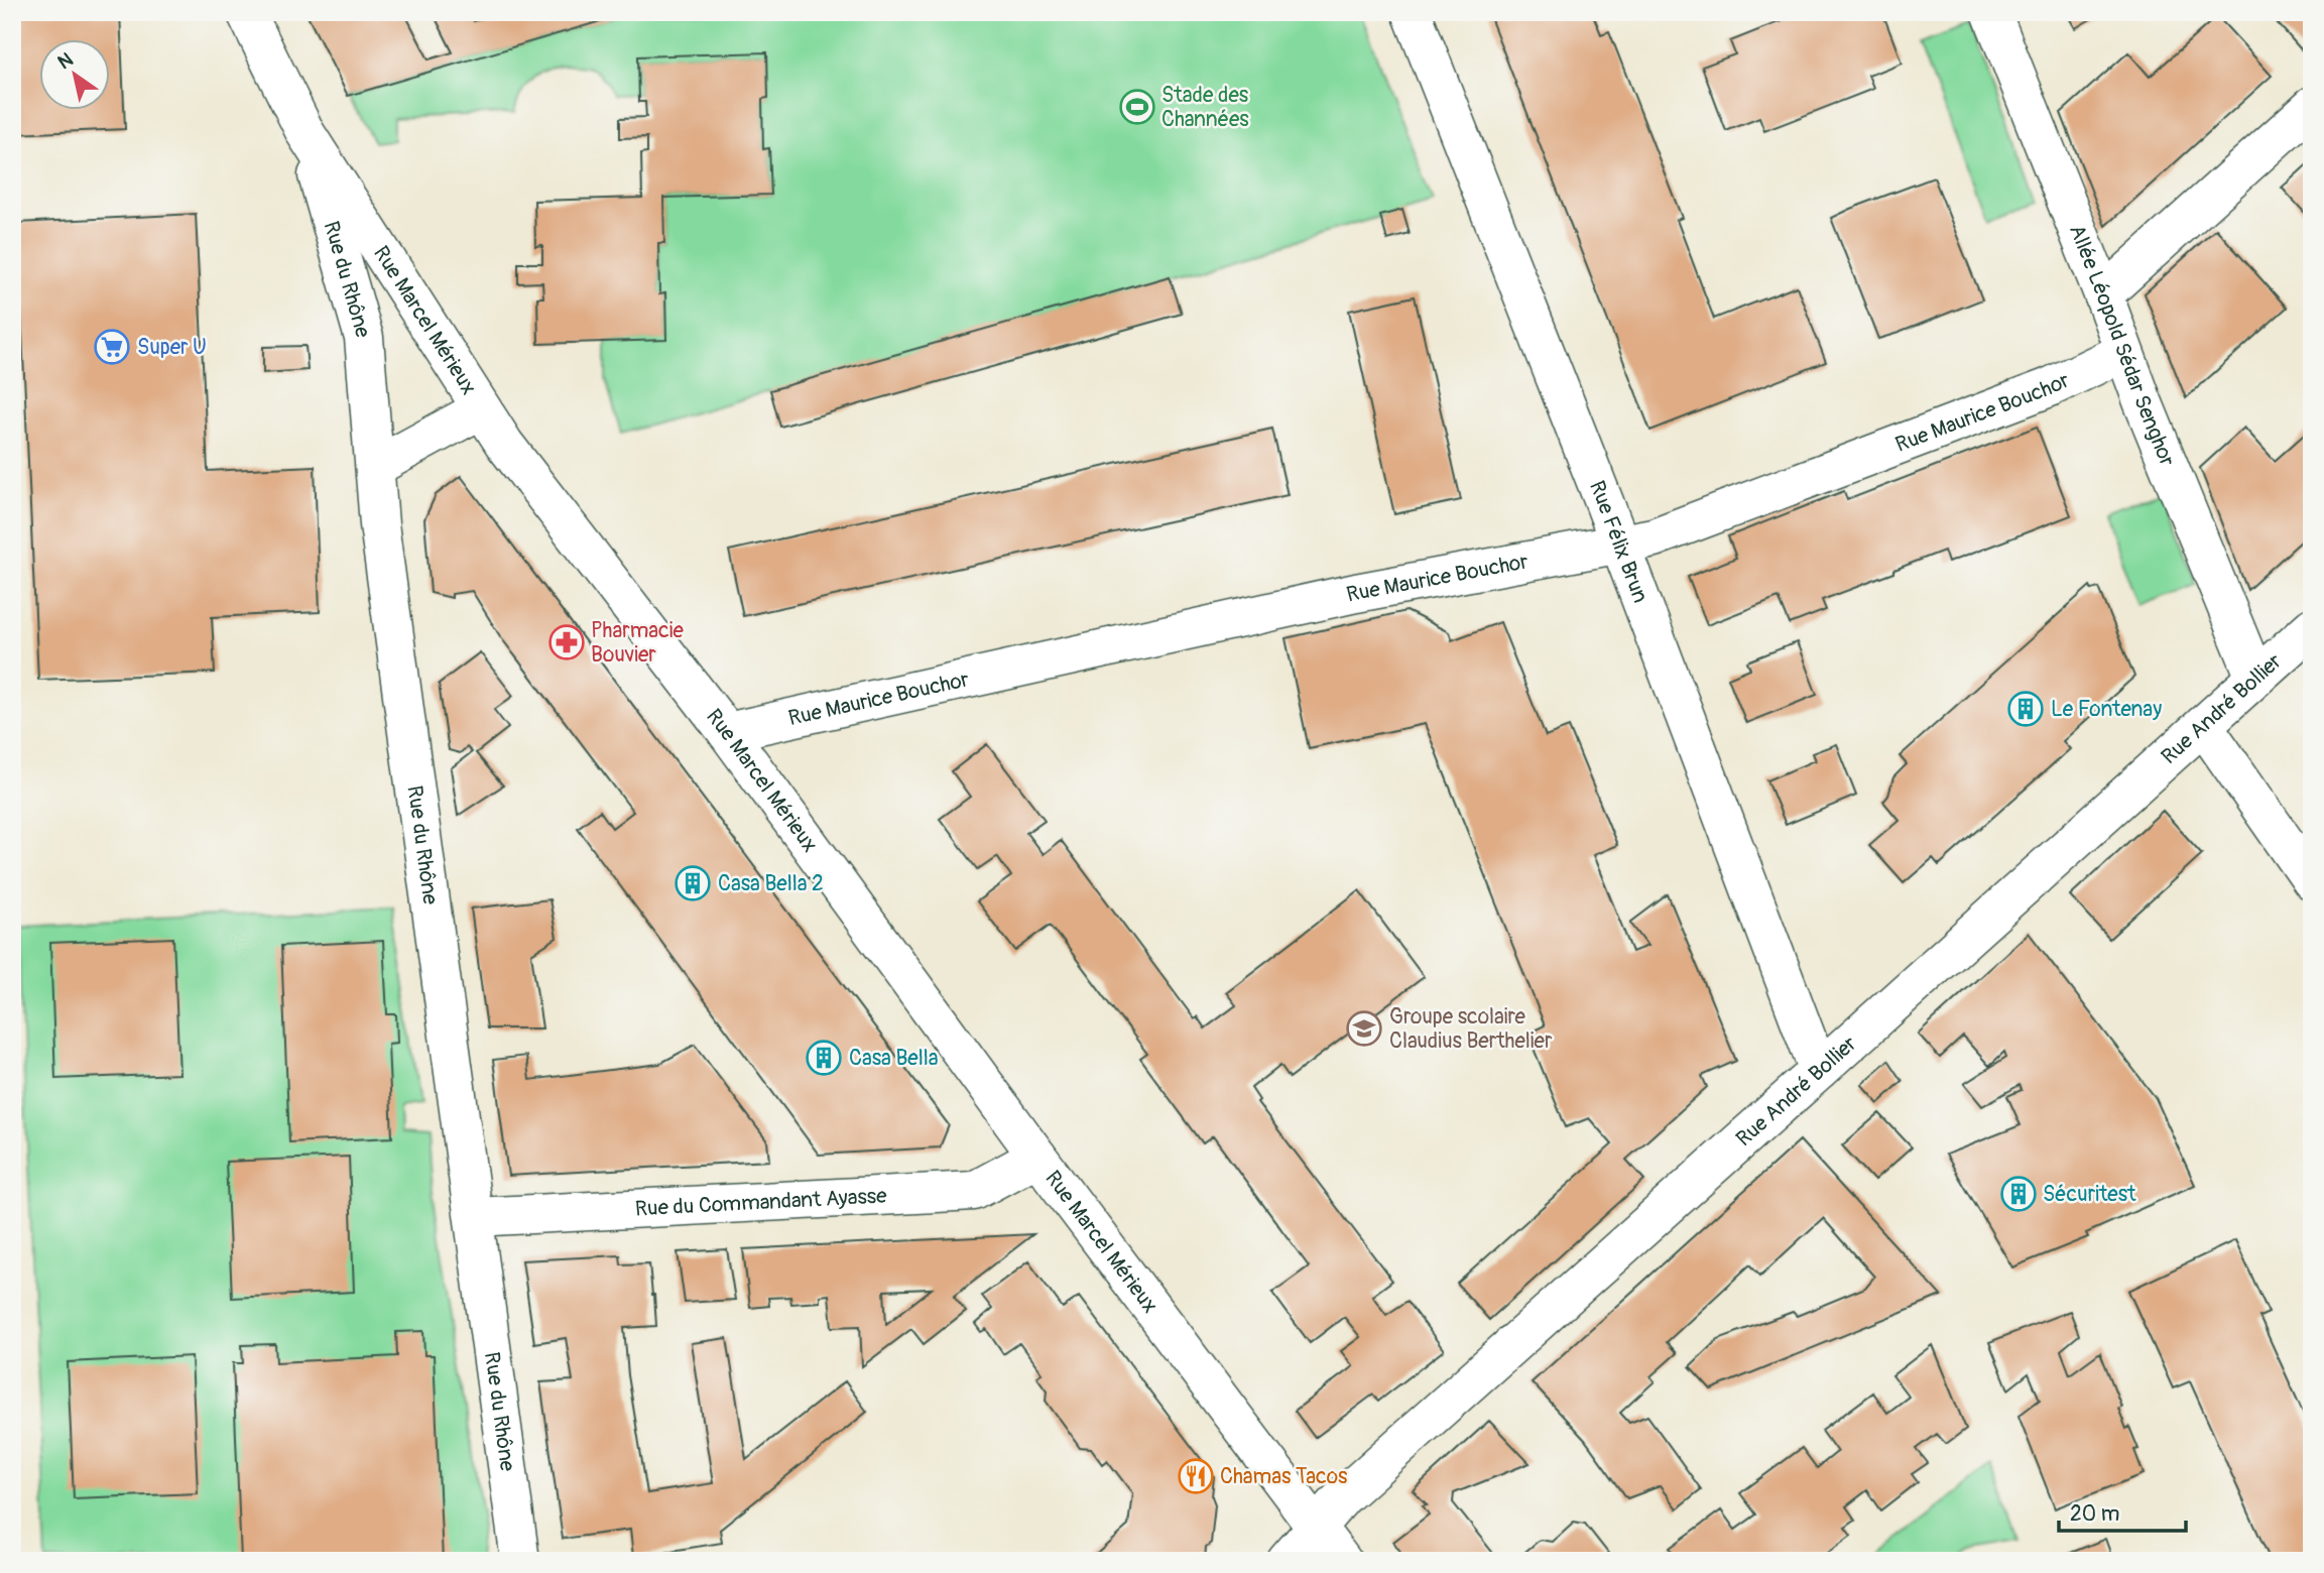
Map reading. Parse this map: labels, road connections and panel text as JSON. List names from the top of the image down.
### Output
{
  "streets": {
    "street": [
      "Rue du Rhône",
      "Rue Marcel Mérieux",
      "Allée Léopold Sédar Senghor",
      "Rue Maurice Bouchor",
      "Rue Félix Brun",
      "Rue André Bollier",
      "Rue du Commandant Ayasse"
    ]
  },
  "crossings": [
    ["Rue du Rhône", "Rue Marcel Mérieux"],
    ["Rue du Rhône", "Rue du Commandant Ayasse"],
    ["Rue Marcel Mérieux", "Rue Maurice Bouchor"],
    ["Rue Marcel Mérieux", "Rue André Bollier"],
    ["Rue Marcel Mérieux", "Rue du Commandant Ayasse"],
    ["Allée Léopold Sédar Senghor", "Rue Maurice Bouchor"],
    ["Allée Léopold Sédar Senghor", "Rue André Bollier"],
    ["Rue Maurice Bouchor", "Rue Félix Brun"],
    ["Rue Félix Brun", "Rue André Bollier"]
  ],
  "places": {
    "sports": ["Stade des Channées"],
    "supermarket": ["Super U"],
    "pharmacy": ["Pharmacie Bouvier"],
    "building": [
      "Le Fontenay",
      "Casa Bella 2",
      "Casa Bella",
      "Sécuritest"
    ],
    "school or university": ["Groupe scolaire Claudius Berthelier"],
    "restaurant": ["Chamas Tacos"]
  },
  "scale_bar": "20 m",
  "north": "top left"
}
